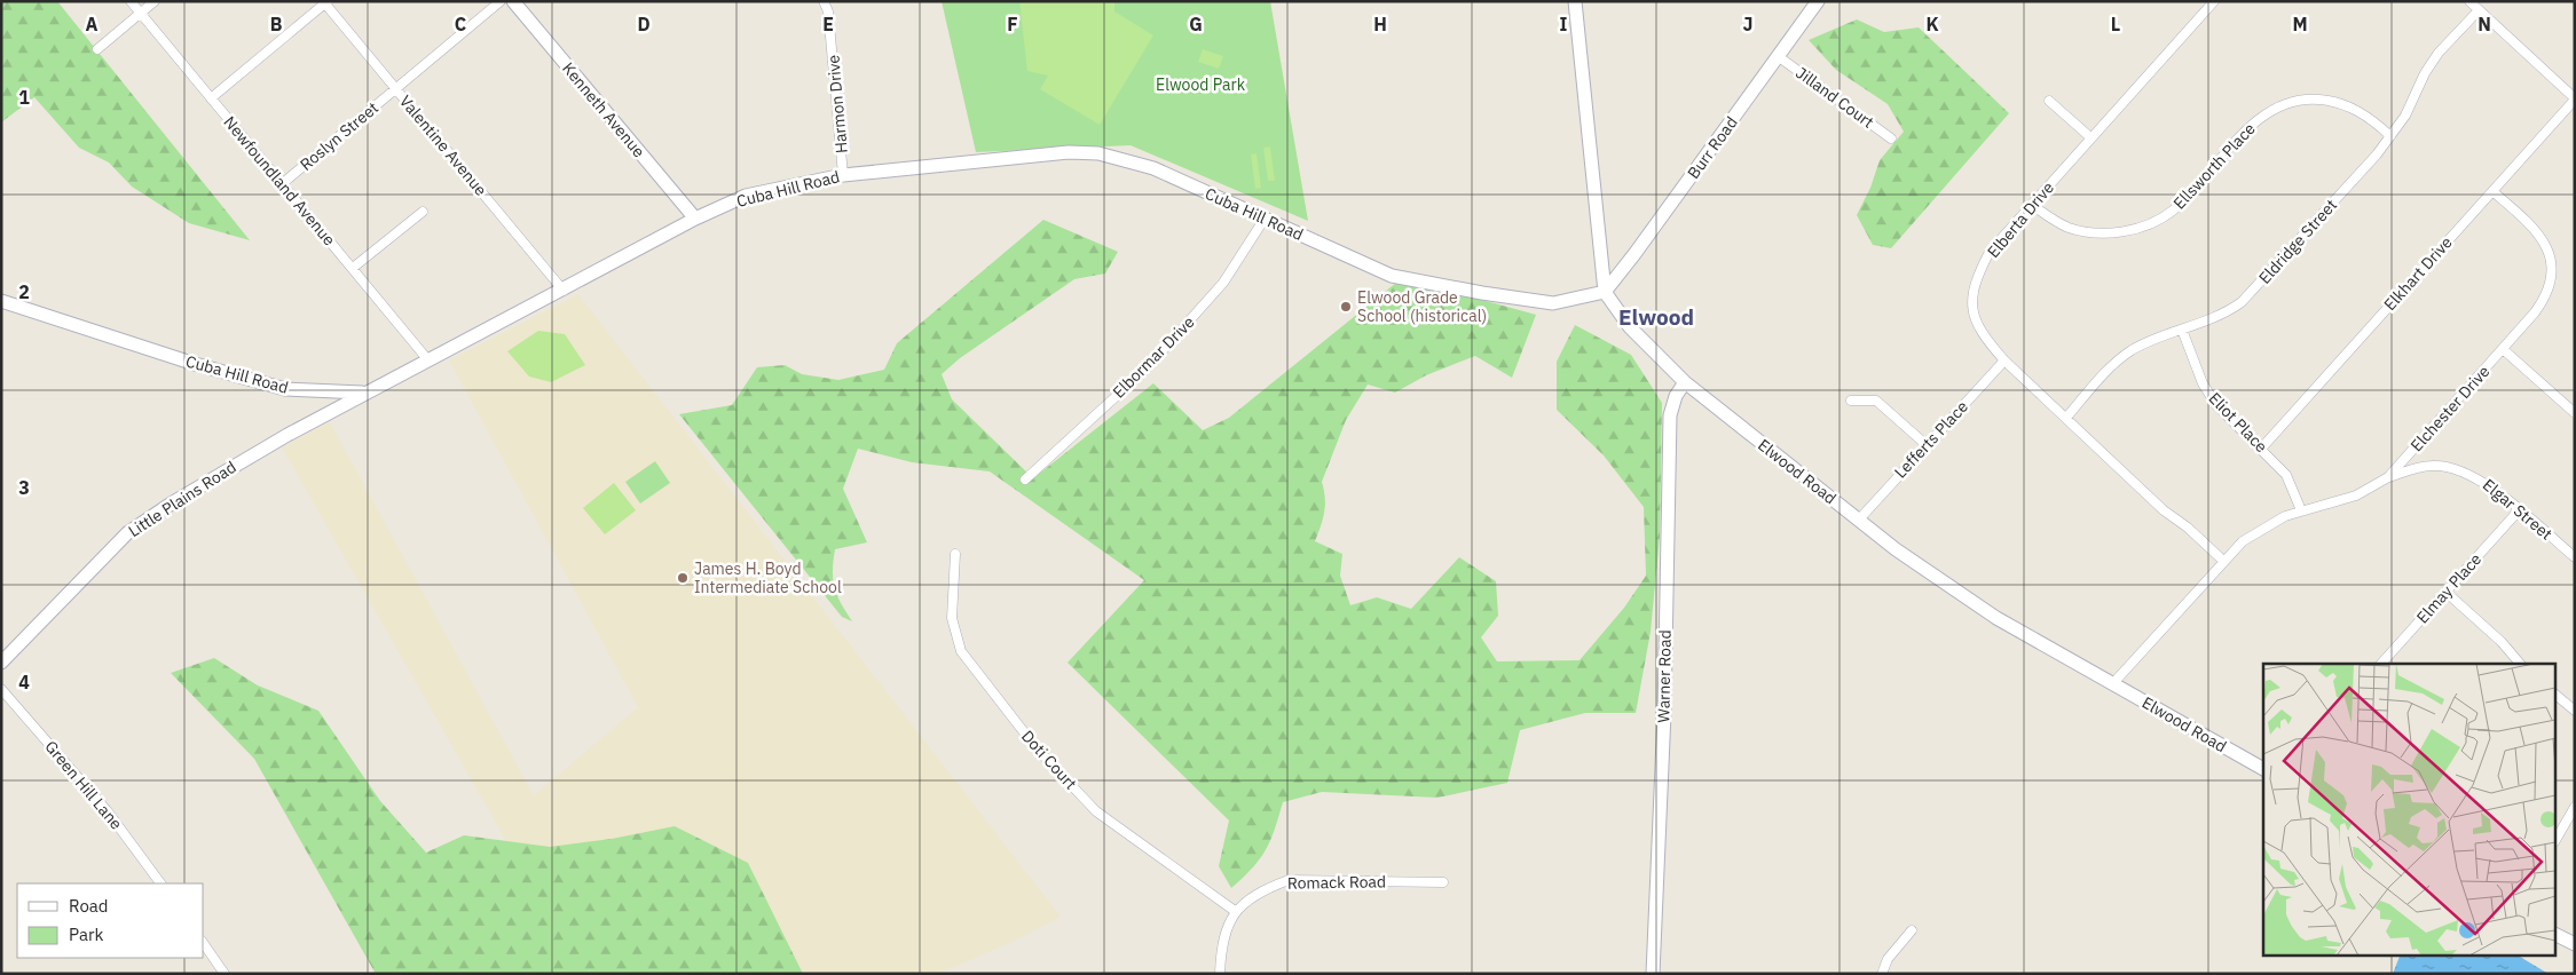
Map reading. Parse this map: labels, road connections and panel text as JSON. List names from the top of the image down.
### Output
{
  "streets": {
    "main road": [
      "Kenneth Avenue",
      "Burr Road",
      "Cuba Hill Road",
      "Elwood Road",
      "Little Plains Road",
      "Warner Road"
    ],
    "street": [
      "Jilland Court",
      "Harmon Drive",
      "Roslyn Street",
      "Valentine Avenue",
      "Ellsworth Place",
      "Newfoundland Avenue",
      "Elberta Drive",
      "Eldridge Street",
      "Elkhart Drive",
      "Elbormar Drive",
      "Elchester Drive",
      "Eliot Place",
      "Lefferts Place",
      "Elgar Street",
      "Elmay Place",
      "Doti Court",
      "Green Hill Lane",
      "Romack Road"
    ]
  },
  "crossings": [
    ["Jilland Court", "Burr Road"],
    ["Harmon Drive", "Cuba Hill Road"],
    ["Kenneth Avenue", "Cuba Hill Road"],
    ["Roslyn Street", "Valentine Avenue"],
    ["Roslyn Street", "Newfoundland Avenue"],
    ["Valentine Avenue", "Cuba Hill Road"],
    ["Burr Road", "Cuba Hill Road"],
    ["Burr Road", "Elwood Road"],
    ["Ellsworth Place", "Elberta Drive"],
    ["Ellsworth Place", "Eldridge Street"],
    ["Newfoundland Avenue", "Cuba Hill Road"],
    ["Cuba Hill Road", "Elbormar Drive"],
    ["Cuba Hill Road", "Elwood Road"],
    ["Cuba Hill Road", "Little Plains Road"],
    ["Elberta Drive", "Eldridge Street"],
    ["Elberta Drive", "Elchester Drive"],
    ["Elberta Drive", "Lefferts Place"],
    ["Eldridge Street", "Eliot Place"],
    ["Elkhart Drive", "Elchester Drive"],
    ["Elkhart Drive", "Eliot Place"],
    ["Elchester Drive", "Eliot Place"],
    ["Elchester Drive", "Elwood Road"],
    ["Elchester Drive", "Elgar Street"],
    ["Lefferts Place", "Elwood Road"],
    ["Elwood Road", "Warner Road"],
    ["Elgar Street", "Elmay Place"],
    ["Doti Court", "Romack Road"]
  ],
  "districts": ["Elwood"],
  "parks": ["Elwood Park"],
  "places": ["Elwood Grade School (historical)", "James H. Boyd Intermediate School"],
  "legend": ["Road", "Park"],
  "grid": {
    "columns": [
      "A",
      "B",
      "C",
      "D",
      "E",
      "F",
      "G",
      "H",
      "I",
      "J",
      "K",
      "L",
      "M",
      "N"
    ],
    "rows": [
      "1",
      "2",
      "3",
      "4"
    ]
  }
}
